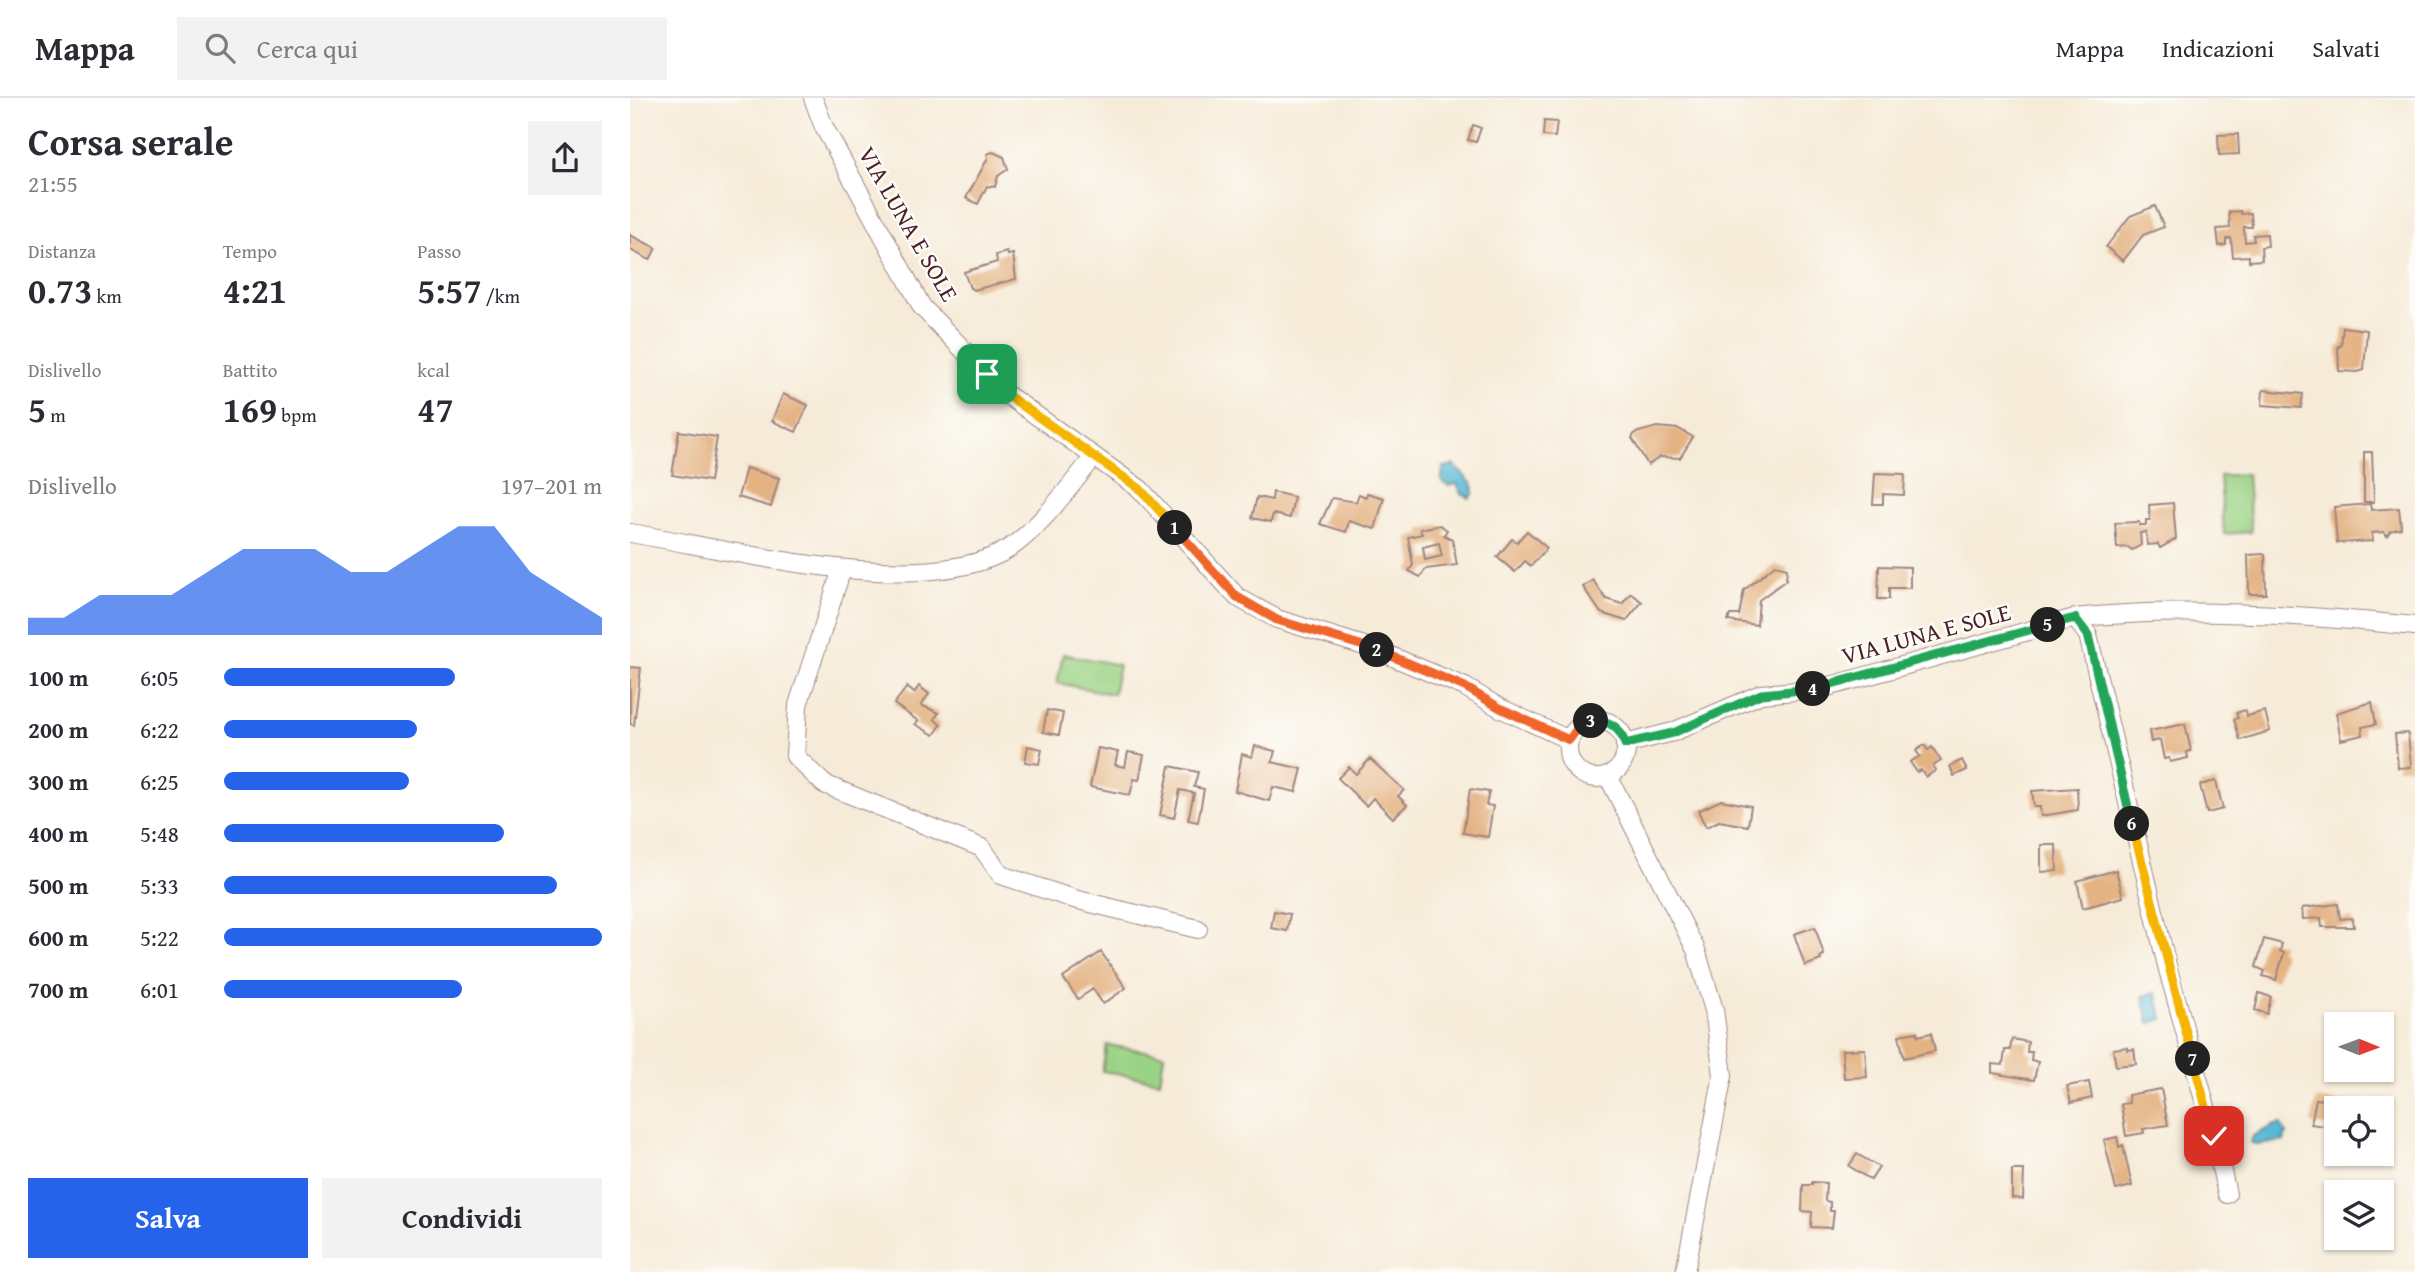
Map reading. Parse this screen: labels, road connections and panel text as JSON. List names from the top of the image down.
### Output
{
  "streets": {
    "street": ["VIA LUNA E SOLE"]
  },
  "north": "right",
  "page": {
    "header": "Mappa",
    "search": "Cerca qui",
    "nav": ["Mappa", "Indicazioni", "Salvati"],
    "heading": ["Corsa serale", "21:55"],
    "stats": [
      ["Distanza", "0.73 km"],
      ["Tempo", "4:21"],
      ["Passo", "5:57 /km"],
      ["Dislivello", "5 m"],
      ["Battito", "169 bpm"],
      ["kcal", "47"]
    ],
    "chart": ["Dislivello", "197–201 m"],
    "pins": [
      "1",
      "5",
      "2",
      "4",
      "3",
      "6",
      "7"
    ],
    "list": [
      {
        "name": "100 m",
        "note": "6:05"
      },
      {
        "name": "200 m",
        "note": "6:22"
      },
      {
        "name": "300 m",
        "note": "6:25"
      },
      {
        "name": "400 m",
        "note": "5:48"
      },
      {
        "name": "500 m",
        "note": "5:33"
      },
      {
        "name": "600 m",
        "note": "5:22"
      },
      {
        "name": "700 m",
        "note": "6:01"
      }
    ],
    "buttons": ["Salva", "Condividi"]
  }
}
